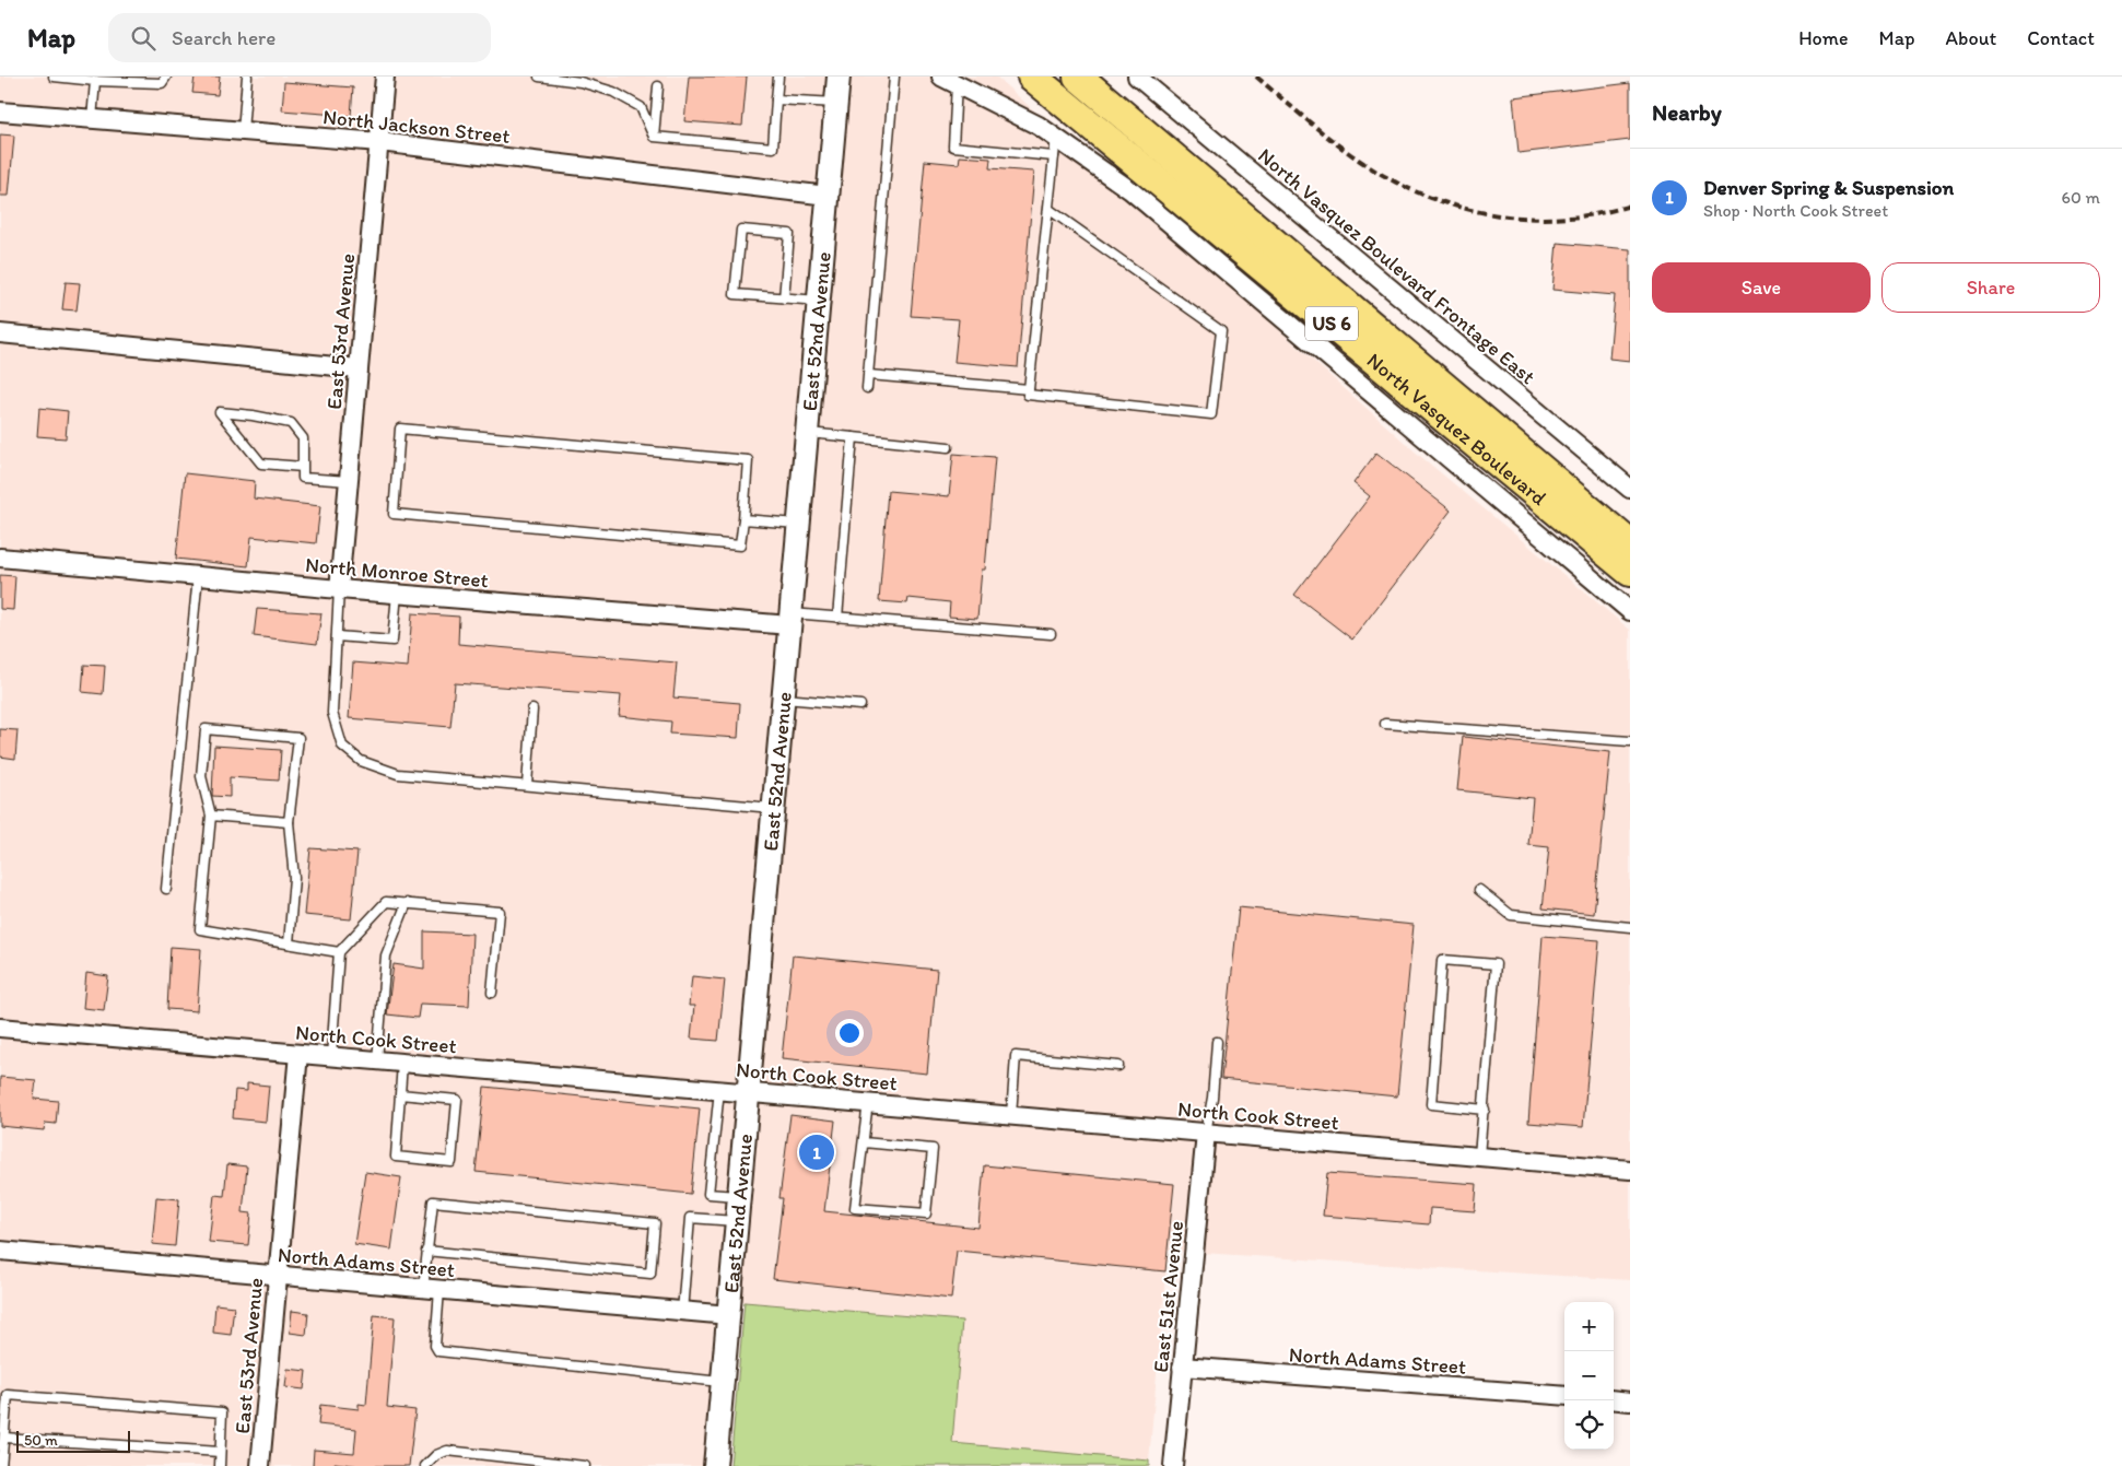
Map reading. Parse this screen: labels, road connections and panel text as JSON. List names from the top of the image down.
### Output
{
  "streets": {
    "highway": ["US 6", "North Vasquez Boulevard"],
    "street": [
      "North Jackson Street",
      "North Vasquez Boulevard Frontage East",
      "East 52nd Avenue",
      "East 53rd Avenue",
      "North Monroe Street",
      "North Cook Street",
      "North Adams Street",
      "East 51st Avenue"
    ]
  },
  "crossings": [
    ["North Jackson Street", "East 52nd Avenue"],
    ["North Jackson Street", "East 53rd Avenue"],
    ["East 52nd Avenue", "North Monroe Street"],
    ["East 52nd Avenue", "North Cook Street"],
    ["East 52nd Avenue", "North Adams Street"],
    ["East 53rd Avenue", "North Monroe Street"],
    ["East 53rd Avenue", "North Cook Street"],
    ["East 53rd Avenue", "North Adams Street"],
    ["North Cook Street", "East 51st Avenue"],
    ["North Adams Street", "East 51st Avenue"]
  ],
  "scale_bar": "50 m",
  "page": {
    "header": "Map",
    "search": "Search here",
    "nav": [
      "Home",
      "Map",
      "About",
      "Contact"
    ],
    "heading": "Nearby",
    "list": [
      {
        "mark": "1",
        "name": "Denver Spring & Suspension",
        "note": "Shop · North Cook Street",
        "value": "60 m"
      }
    ],
    "buttons": ["Save", "Share"],
    "pins": "1",
    "map_buttons": ["+", "−"],
    "scale": "50 m"
  }
}
